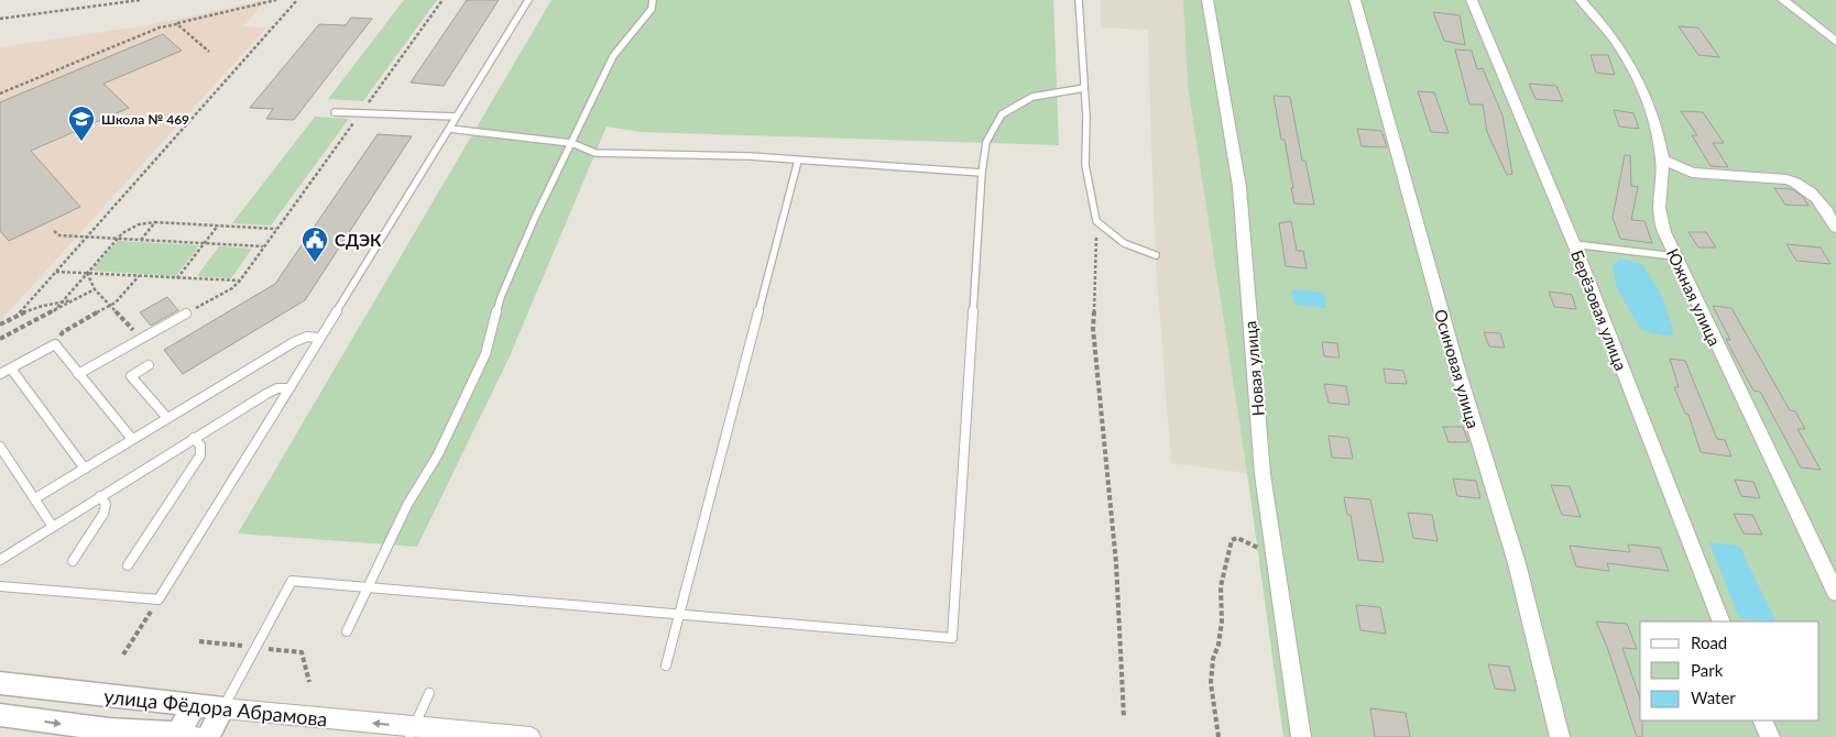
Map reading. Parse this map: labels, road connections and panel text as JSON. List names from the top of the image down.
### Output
{
  "streets": {
    "street": [
      "Южная улица",
      "Берёзовая улица",
      "Новая улица",
      "Осиновая улица",
      "улица Фёдора Абрамова"
    ]
  },
  "places": {
    "school or university": ["Школа № 469"],
    "public building": ["СДЭК"]
  },
  "legend": ["Road", "Park", "Water"]
}
